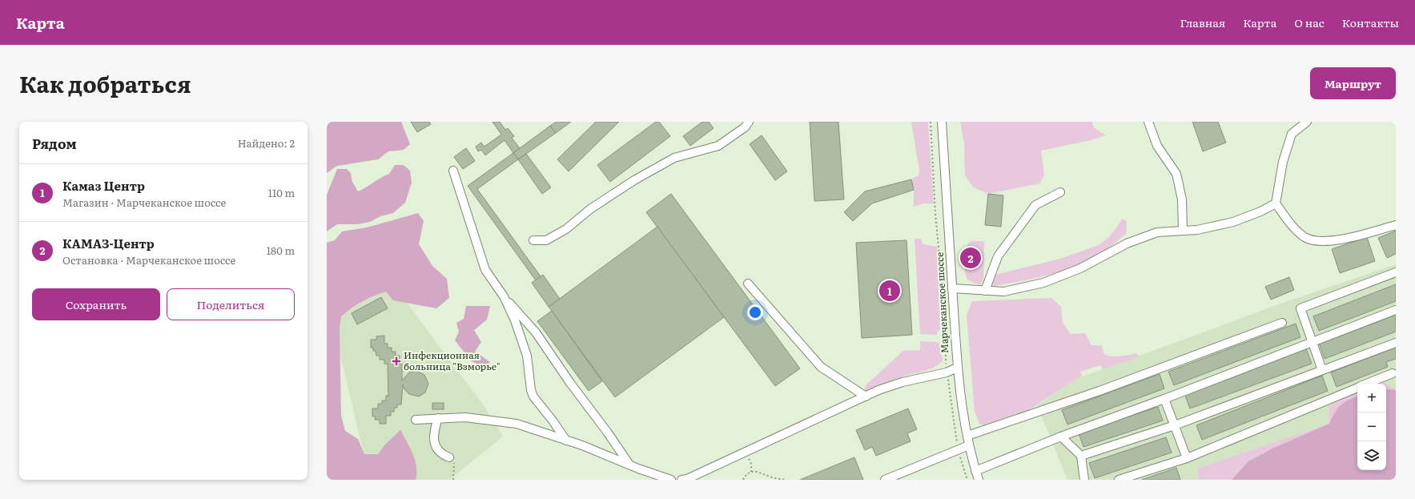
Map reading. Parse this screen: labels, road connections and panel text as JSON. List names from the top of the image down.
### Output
{
  "streets": {
    "street": ["Марчеканское шоссе"]
  },
  "places": {
    "health": ["Инфекционная больница \"Взморье\""]
  },
  "page": {
    "header": "Карта",
    "nav": [
      "Главная",
      "Карта",
      "О нас",
      "Контакты"
    ],
    "title": "Как добраться",
    "buttons": [
      "Маршрут",
      ["Сохранить", "Поделиться"]
    ],
    "heading": ["Рядом", "Найдено: 2"],
    "list": [
      {
        "mark": "1",
        "name": "Камаз Центр",
        "note": "Магазин · Марчеканское шоссе",
        "value": "110 m"
      },
      {
        "mark": "2",
        "name": "КАМАЗ-Центр",
        "note": "Остановка · Марчеканское шоссе",
        "value": "180 m"
      }
    ],
    "pins": ["2", "1"],
    "map_buttons": ["+", "−"]
  }
}
